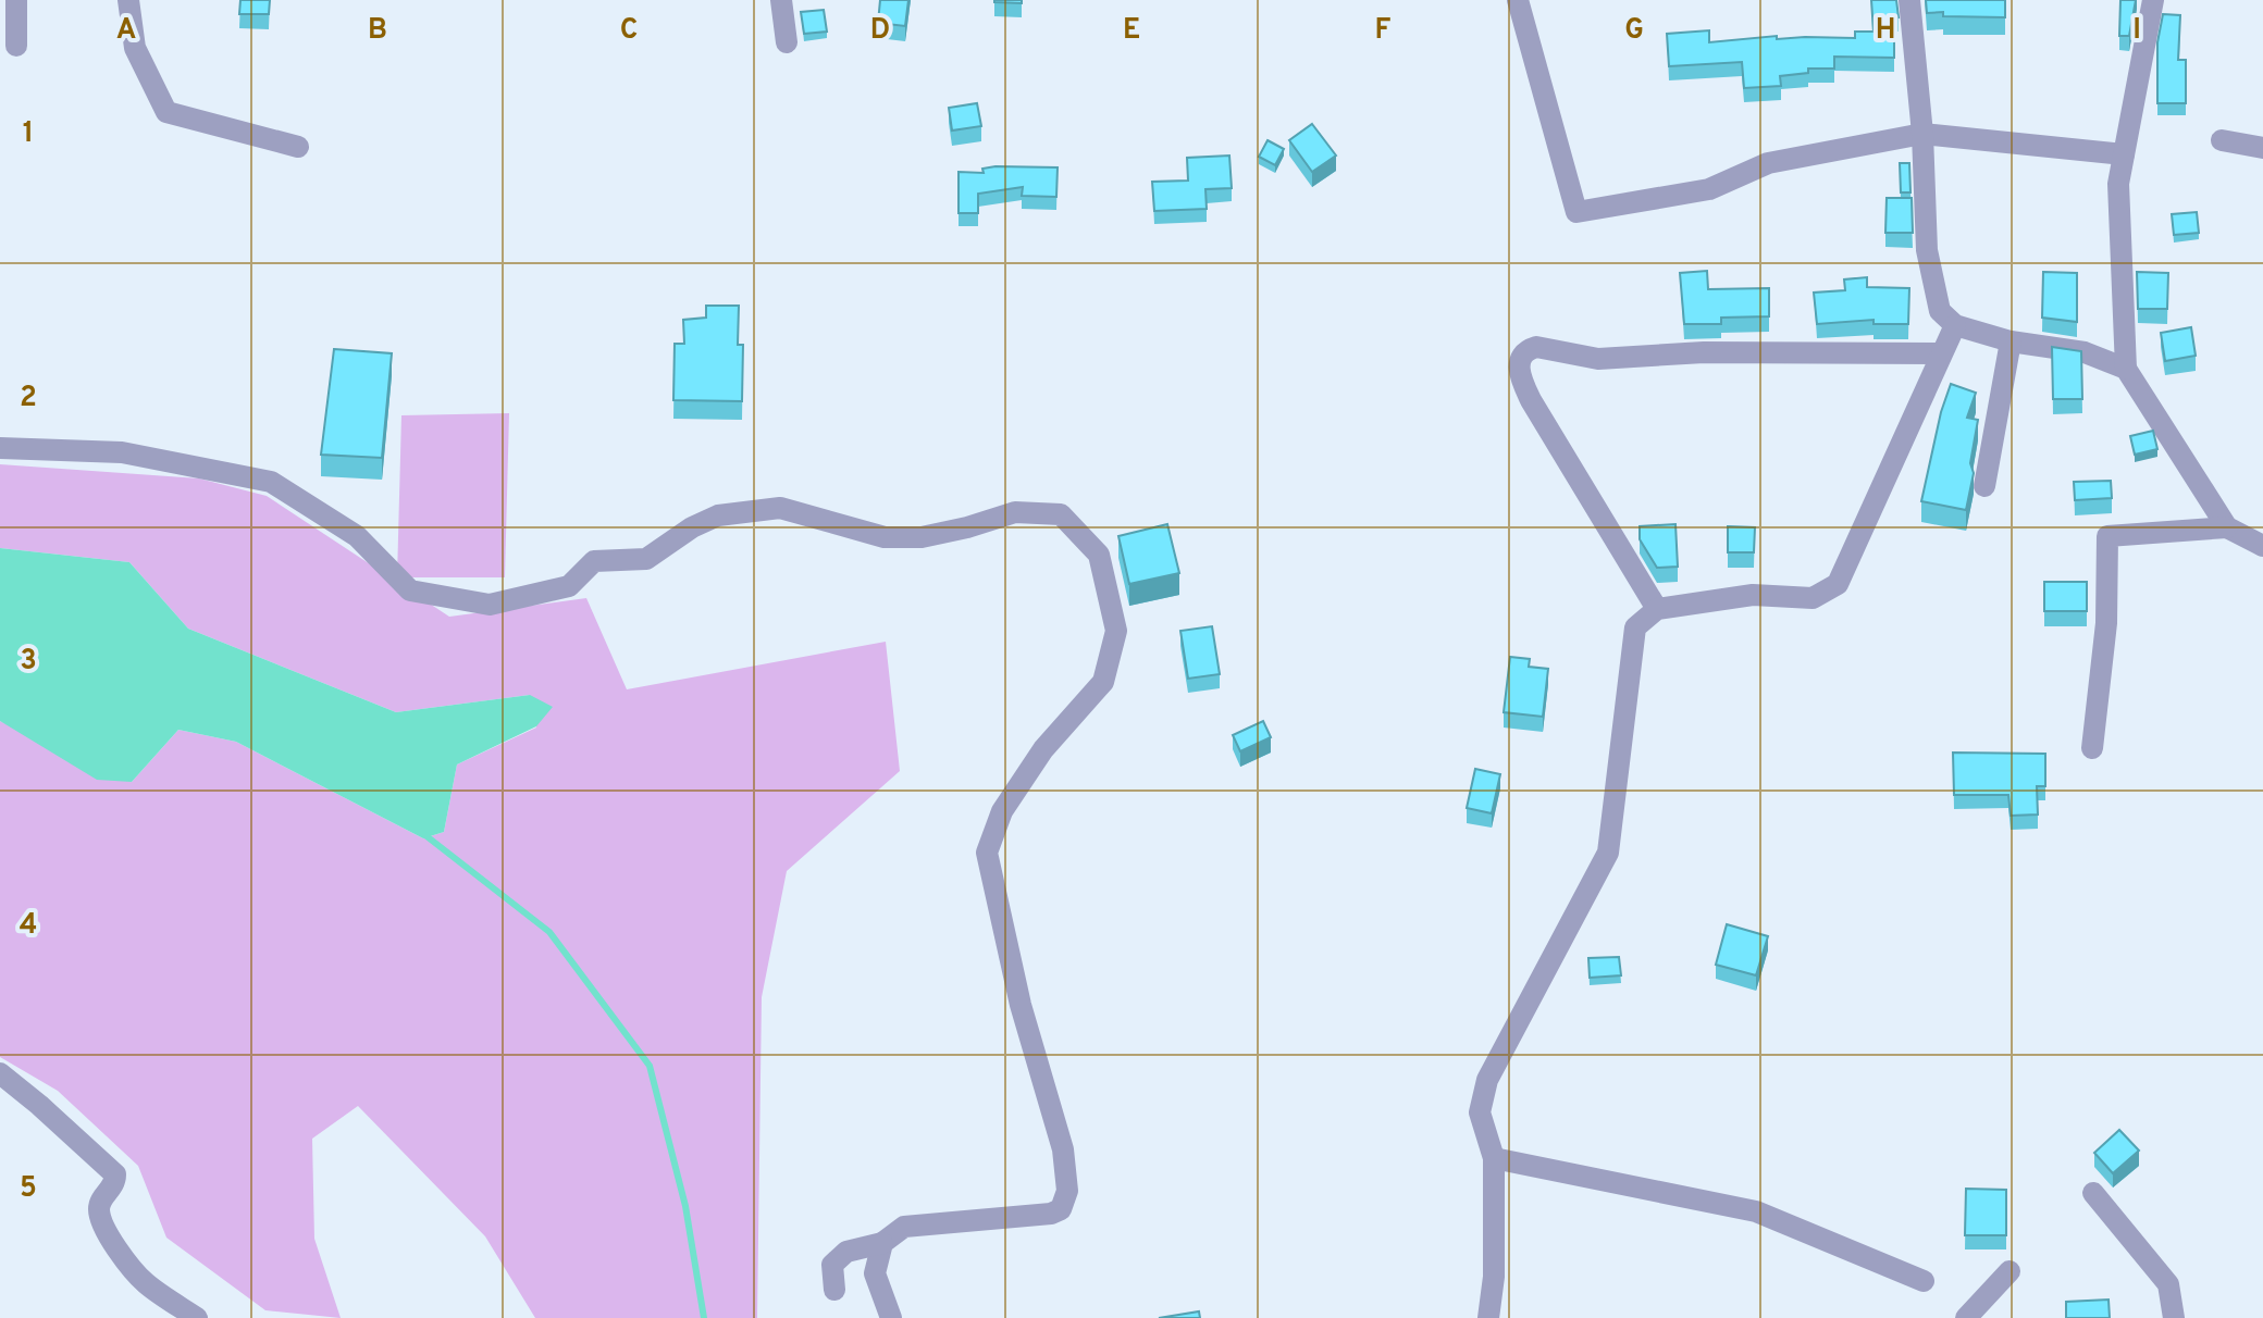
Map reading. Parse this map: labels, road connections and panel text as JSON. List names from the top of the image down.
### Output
{
  "grid": {
    "columns": [
      "A",
      "B",
      "C",
      "D",
      "E",
      "F",
      "G",
      "H",
      "I"
    ],
    "rows": [
      "1",
      "2",
      "3",
      "4",
      "5"
    ]
  }
}
